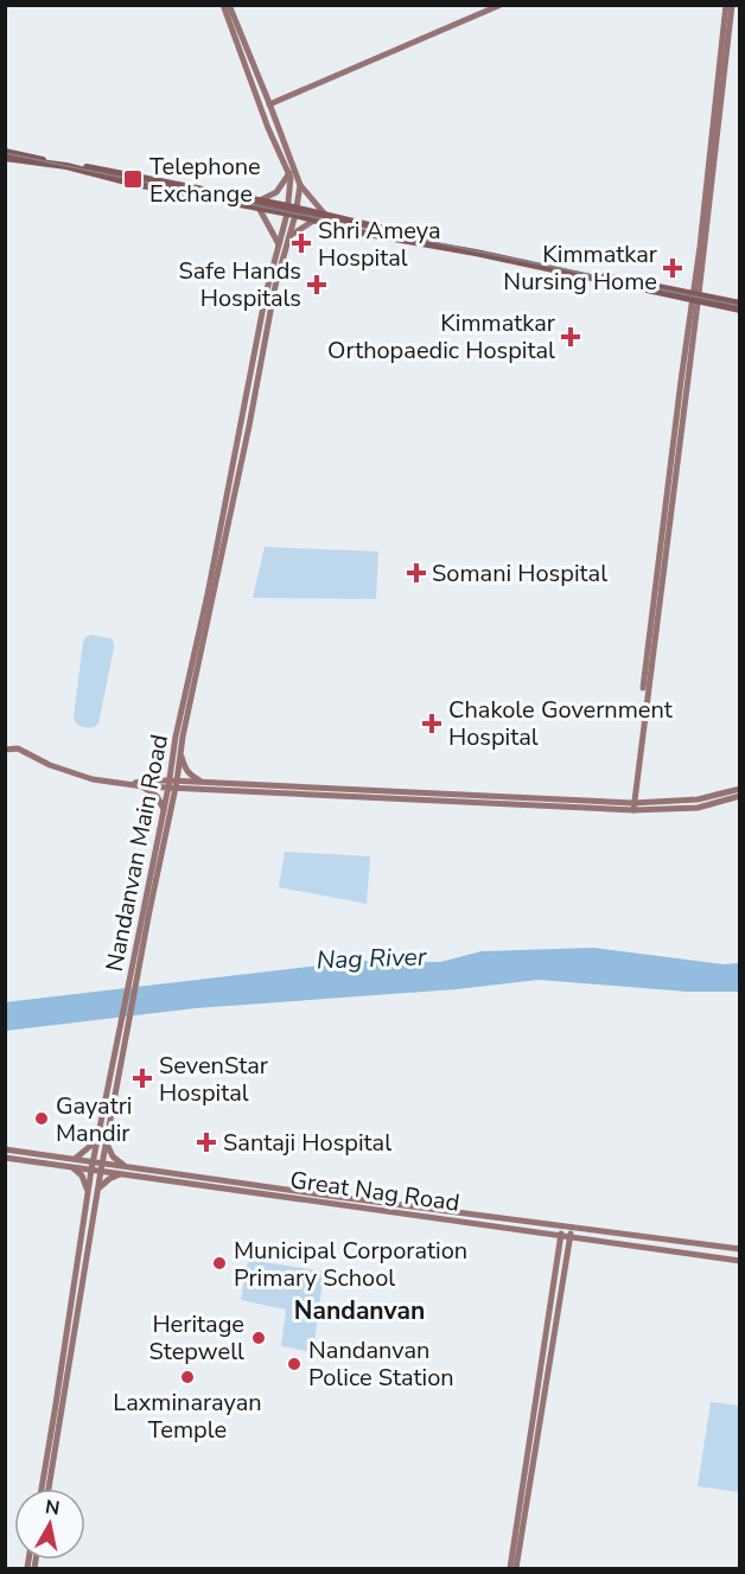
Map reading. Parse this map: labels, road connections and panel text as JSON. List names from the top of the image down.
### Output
{
  "streets": {
    "main road": ["Nandanvan Main Road", "Great Nag Road"]
  },
  "crossings": [
    ["Nandanvan Main Road", "Great Nag Road"]
  ],
  "districts": ["Nandanvan"],
  "water": ["Nag River"],
  "places": {
    "transit": ["Telephone Exchange"],
    "health": [
      "Shri Ameya Hospital",
      "Kimmatkar Nursing Home",
      "Safe Hands Hospitals",
      "Kimmatkar Orthopaedic Hospital",
      "Somani Hospital",
      "Chakole Government Hospital",
      "SevenStar Hospital",
      "Santaji Hospital"
    ],
    "other": [
      "Gayatri Mandir",
      "Municipal Corporation Primary School",
      "Heritage Stepwell",
      "Nandanvan Police Station",
      "Laxminarayan Temple"
    ]
  },
  "north": "top"
}
